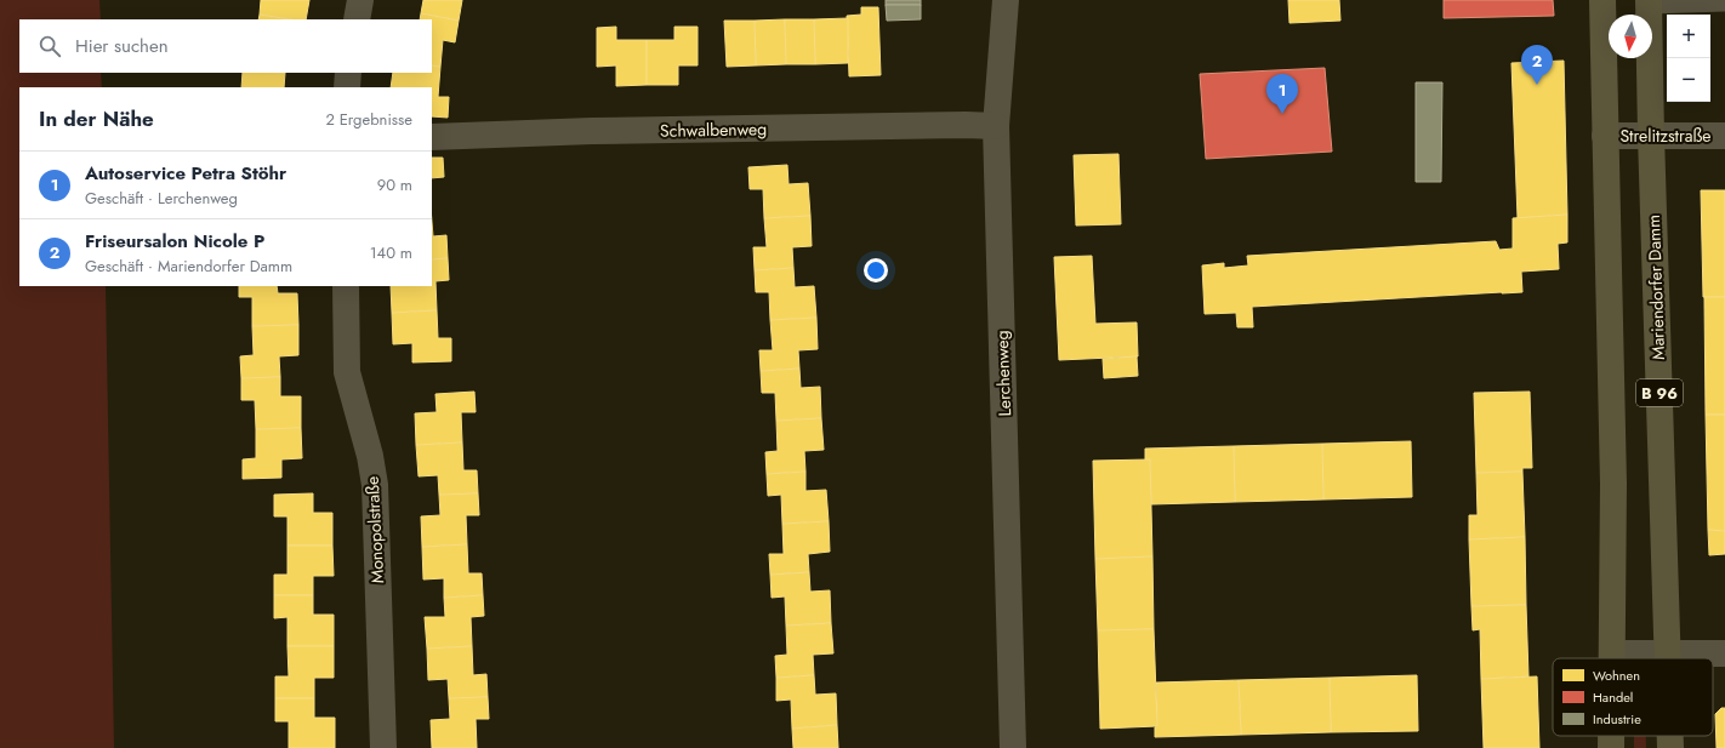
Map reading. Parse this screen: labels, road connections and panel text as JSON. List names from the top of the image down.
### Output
{
  "streets": {
    "main road": ["Mariendorfer Damm", "B 96"],
    "street": [
      "Schwalbenweg",
      "Strelitzstraße",
      "Lerchenweg",
      "Monopolstraße"
    ]
  },
  "crossings": [
    ["Schwalbenweg", "Lerchenweg"],
    ["Strelitzstraße", "Mariendorfer Damm"],
    ["Strelitzstraße", "B 96"]
  ],
  "legend": ["Wohnen", "Handel", "Industrie"],
  "north": "bottom",
  "page": {
    "map_buttons": ["+", "−"],
    "search": "Hier suchen",
    "pins": ["2", "1"],
    "heading": ["In der Nähe", "2 Ergebnisse"],
    "list": [
      {
        "mark": "1",
        "name": "Autoservice Petra Stöhr",
        "note": "Geschäft · Lerchenweg",
        "value": "90 m"
      },
      {
        "mark": "2",
        "name": "Friseursalon Nicole P",
        "note": "Geschäft · Mariendorfer Damm",
        "value": "140 m"
      }
    ]
  }
}
